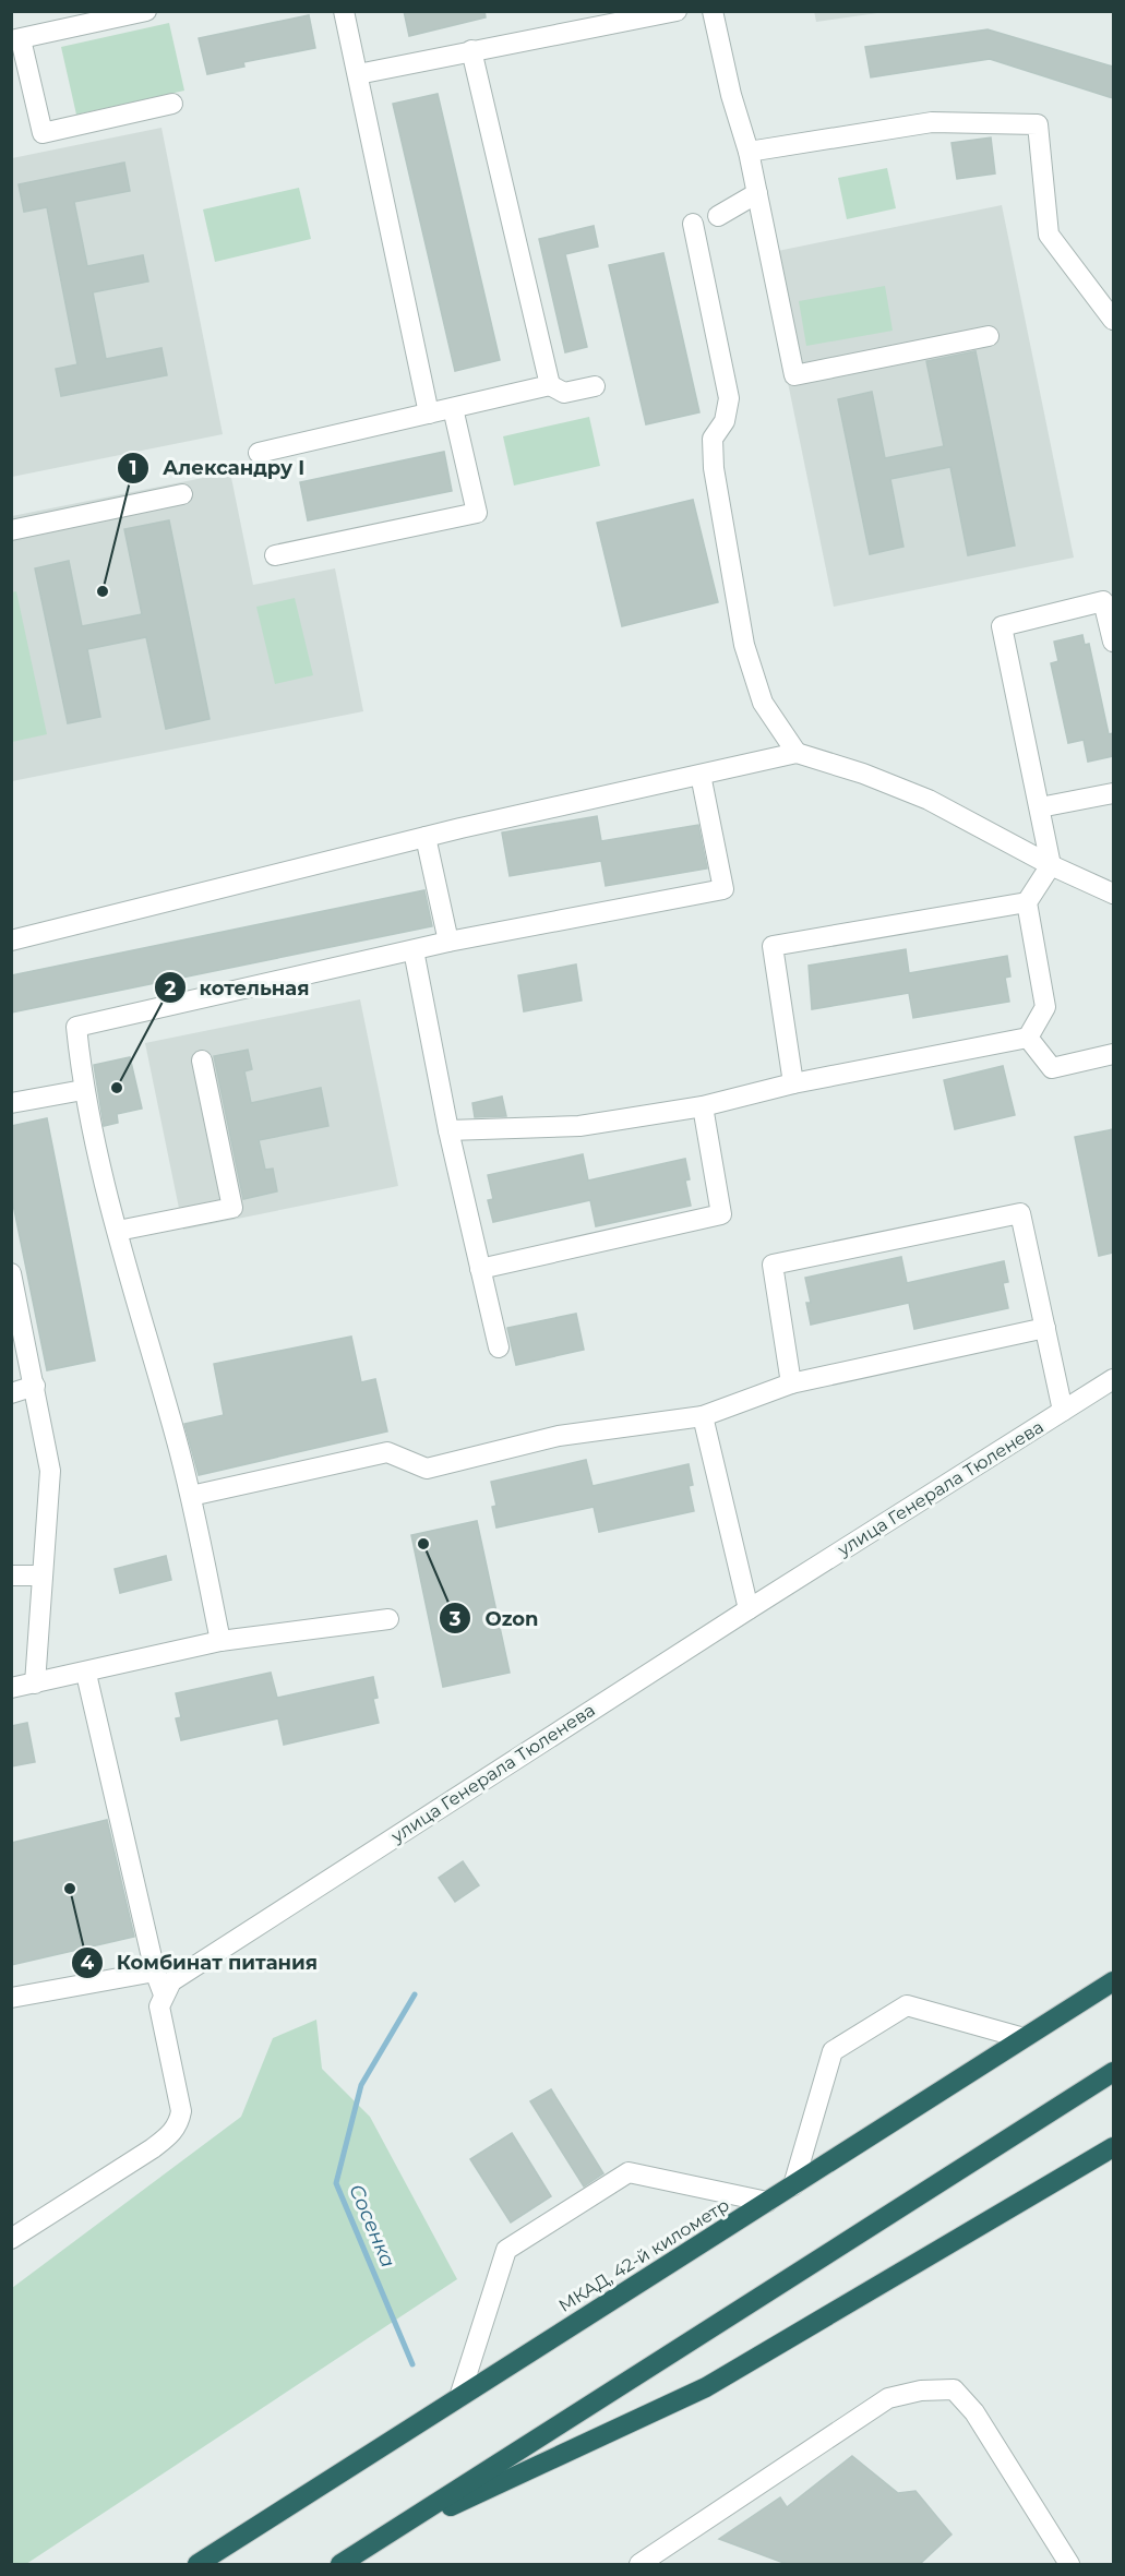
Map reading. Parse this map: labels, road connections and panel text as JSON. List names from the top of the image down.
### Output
{
  "streets": {
    "highway": ["МКАД, 42-й километр"],
    "street": ["улица Генерала Тюленева"]
  },
  "water": ["Сосенка"],
  "places": [
    "Александру I",
    "котельная",
    "Ozon",
    "Комбинат питания"
  ]
}
